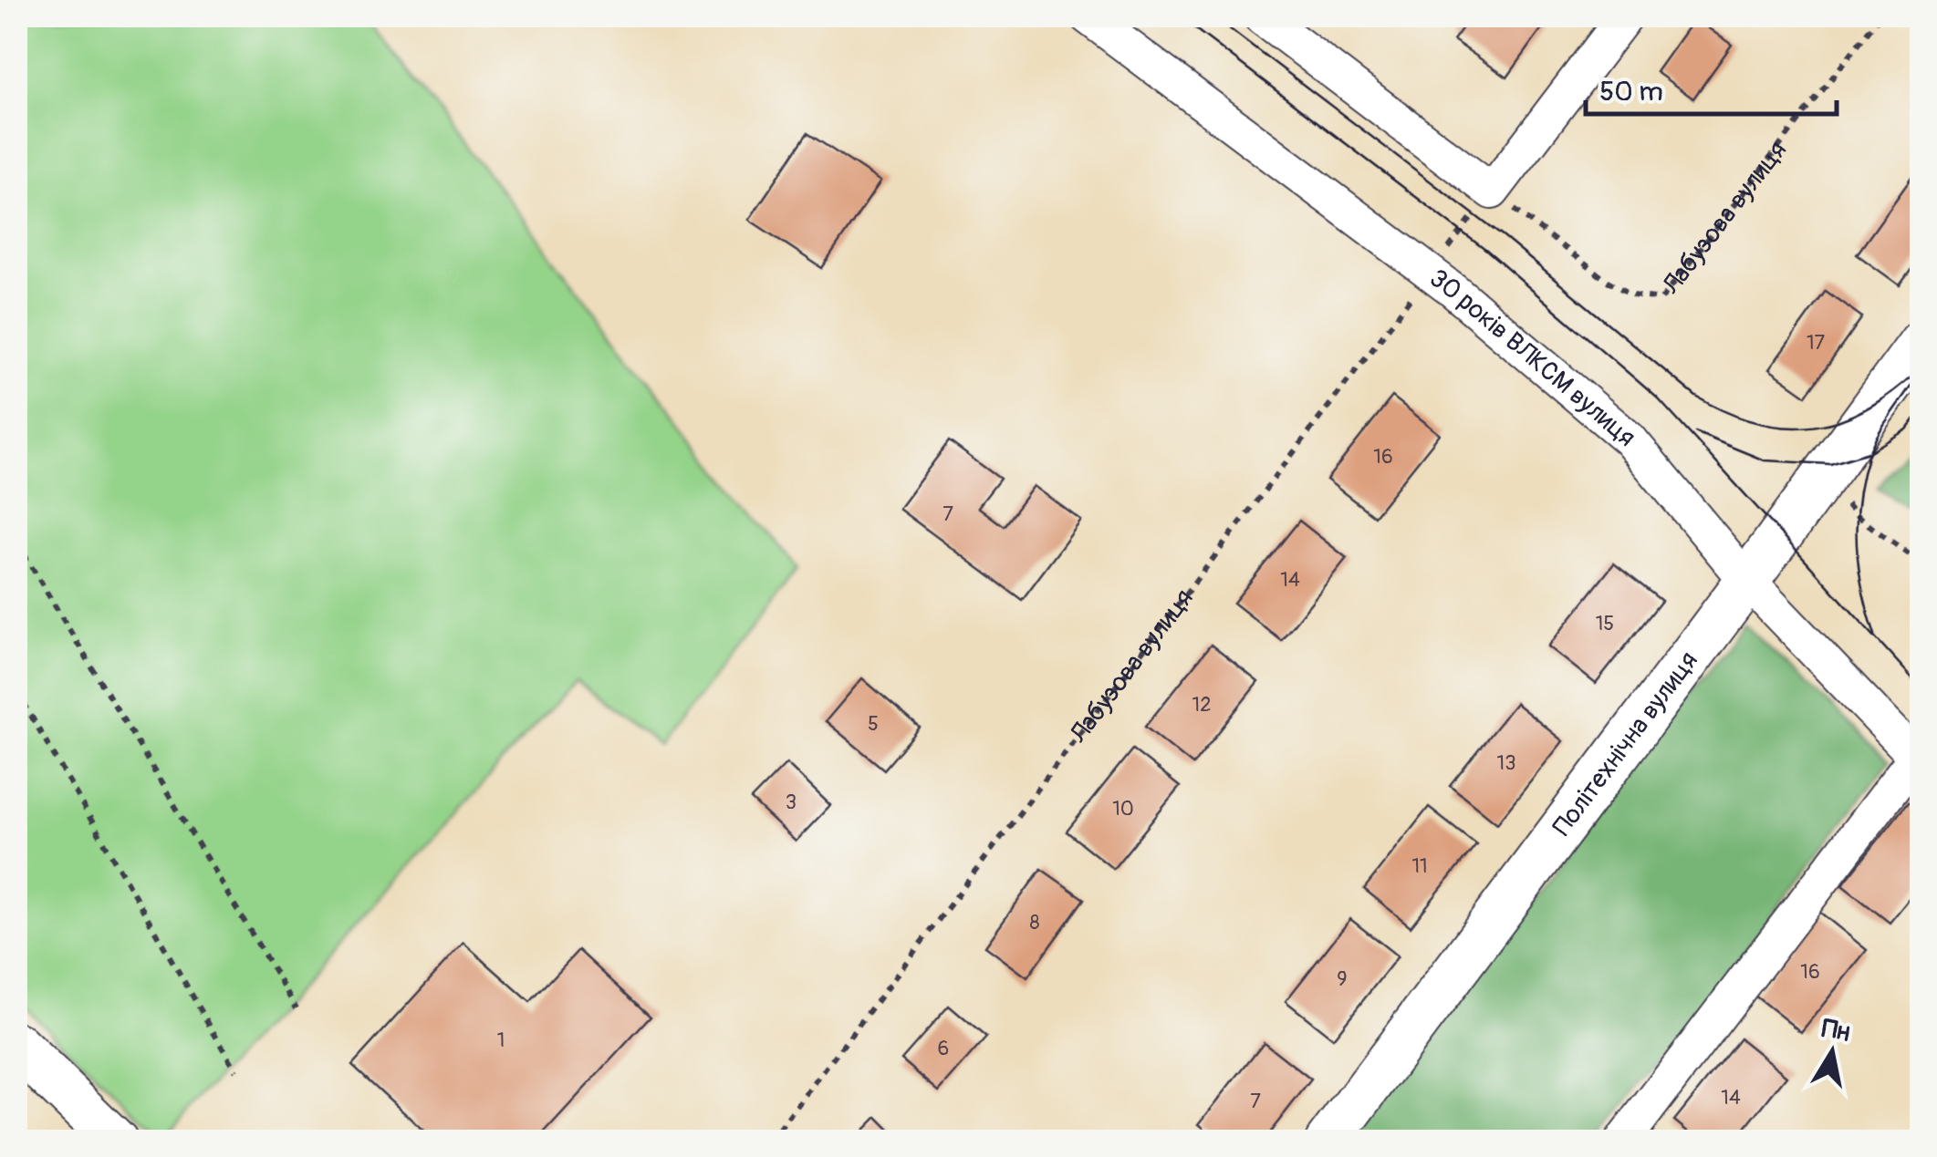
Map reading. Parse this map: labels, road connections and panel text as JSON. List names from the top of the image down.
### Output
{
  "streets": {
    "street": ["30 років ВЛКСМ вулиця", "Політехнічна вулиця"],
    "path": ["Лабузова вулиця"]
  },
  "crossings": [
    ["Лабузова вулиця", "30 років ВЛКСМ вулиця"],
    ["30 років ВЛКСМ вулиця", "Політехнічна вулиця"]
  ],
  "house_numbers": [
    "17",
    "16",
    "7",
    "14",
    "15",
    "12",
    "5",
    "13",
    "3",
    "10",
    "11",
    "8",
    "16",
    "9",
    "1",
    "6",
    "14",
    "7"
  ],
  "scale_bar": "50 m",
  "north": "top"
}
